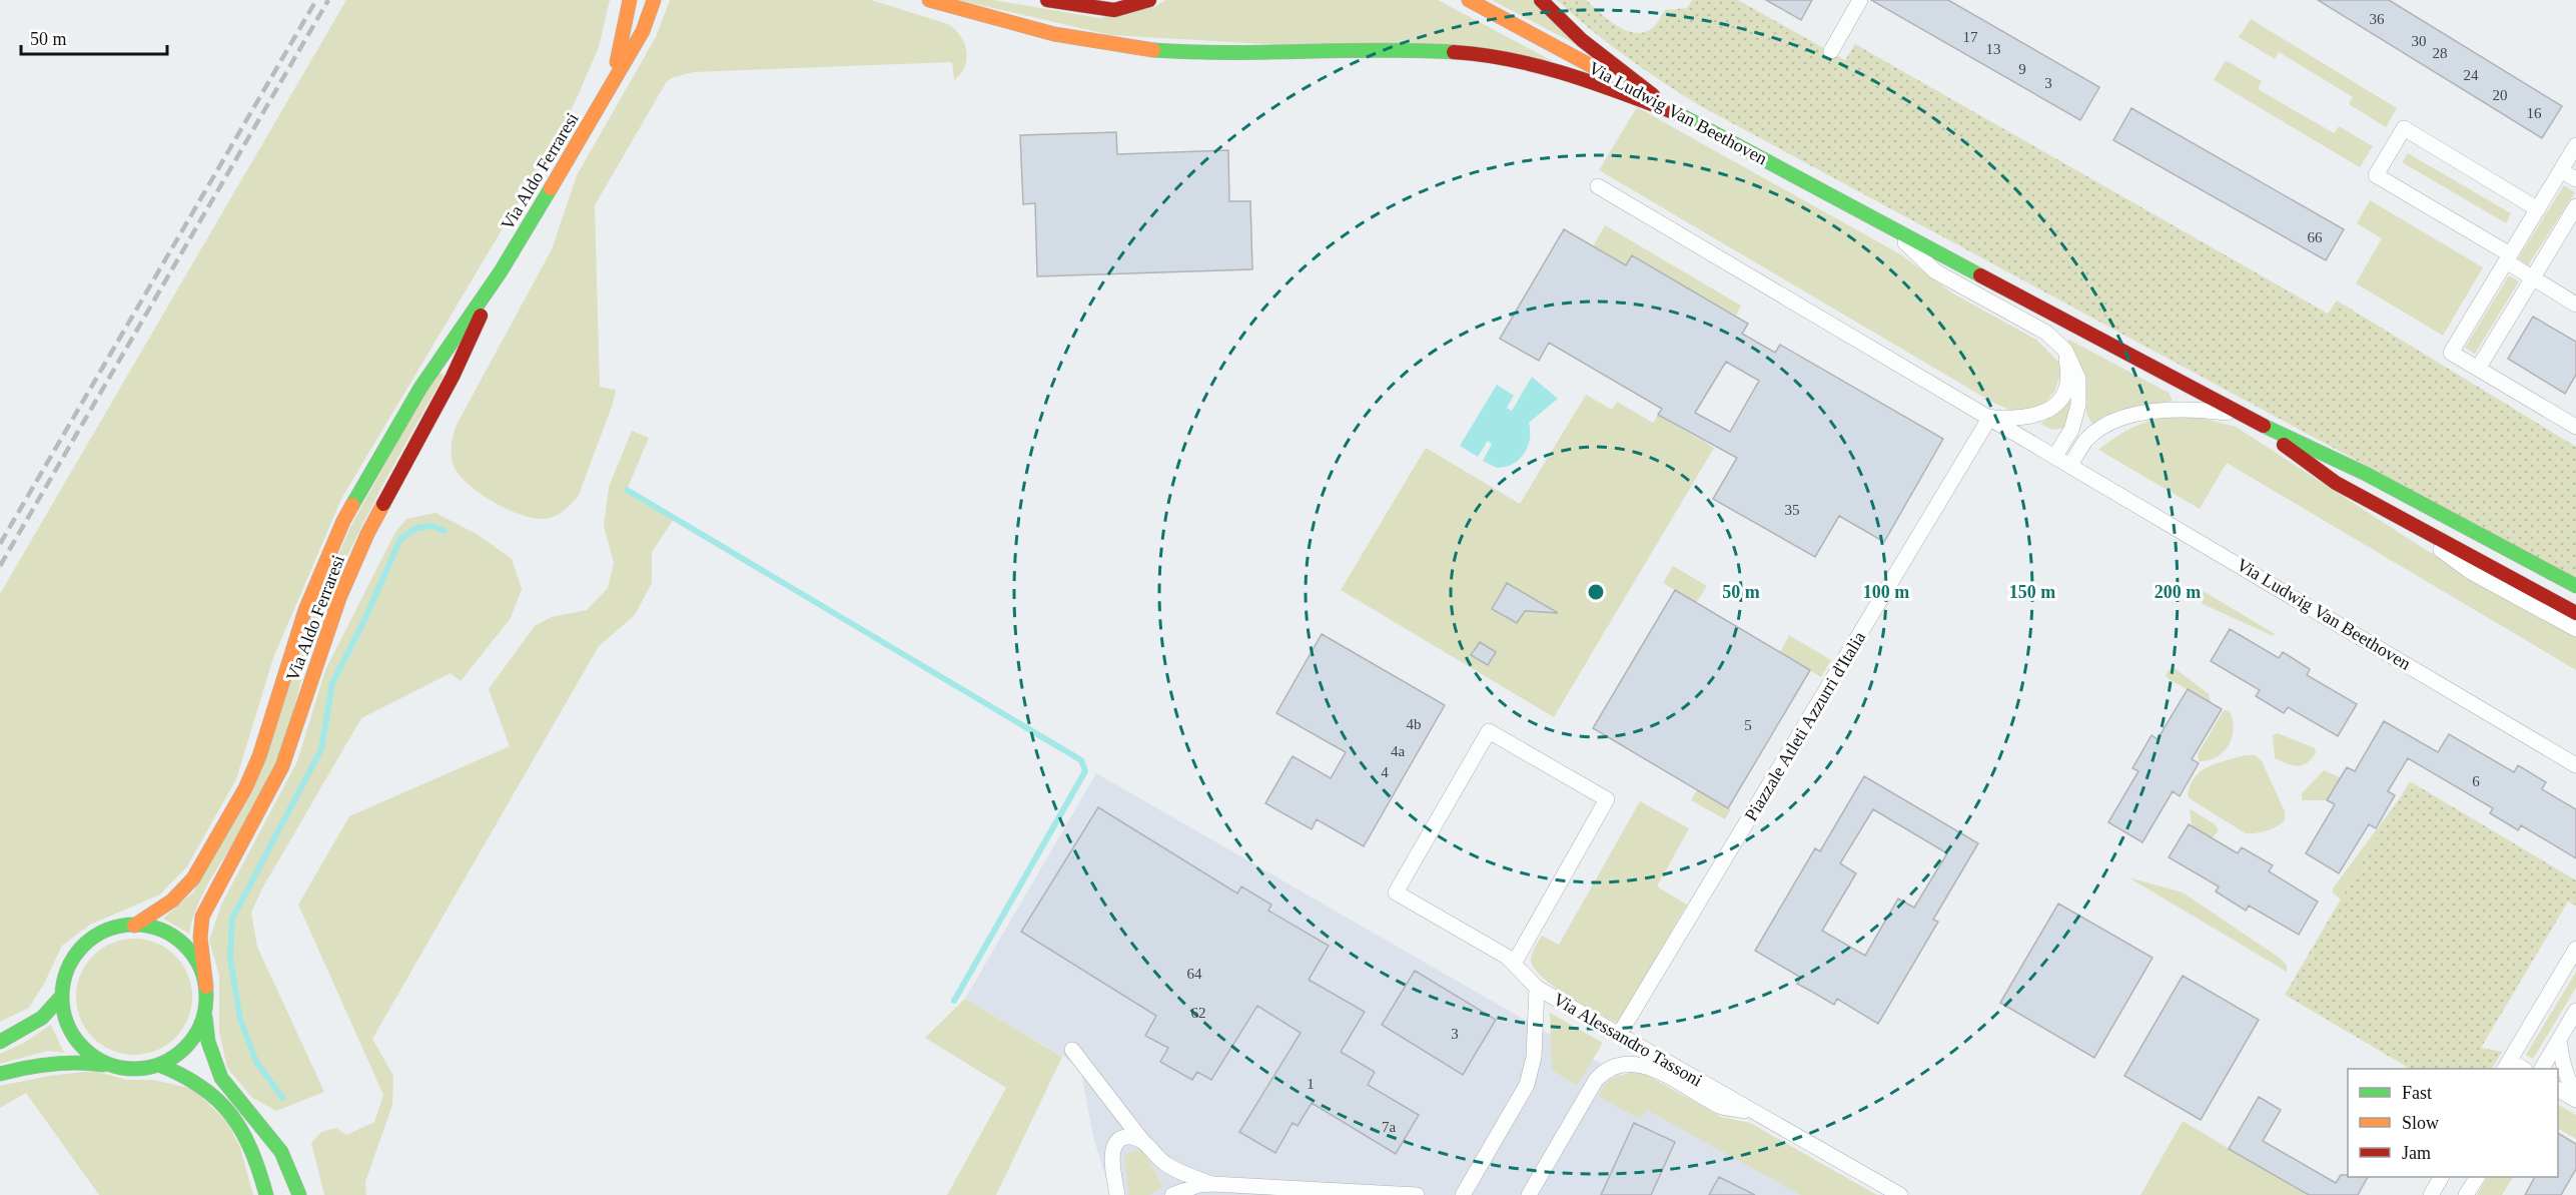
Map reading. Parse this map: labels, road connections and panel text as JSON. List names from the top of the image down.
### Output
{
  "streets": {
    "main road": ["Via Ludwig Van Beethoven", "Via Aldo Ferraresi"],
    "street": ["Piazzale Atleti Azzurri d'Italia", "Via Alessandro Tassoni"]
  },
  "crossings": [
    ["Via Ludwig Van Beethoven", "Piazzale Atleti Azzurri d'Italia"],
    ["Piazzale Atleti Azzurri d'Italia", "Via Alessandro Tassoni"]
  ],
  "house_numbers": [
    "36",
    "17",
    "30",
    "13",
    "28",
    "9",
    "24",
    "3",
    "20",
    "16",
    "66",
    "35",
    "4b",
    "5",
    "4a",
    "4",
    "6",
    "64",
    "62",
    "3",
    "1",
    "7a"
  ],
  "legend": ["Fast", "Slow", "Jam"],
  "scale_bar": "50 m",
  "rings": [
    "50 m",
    "100 m",
    "150 m",
    "200 m"
  ]
}
